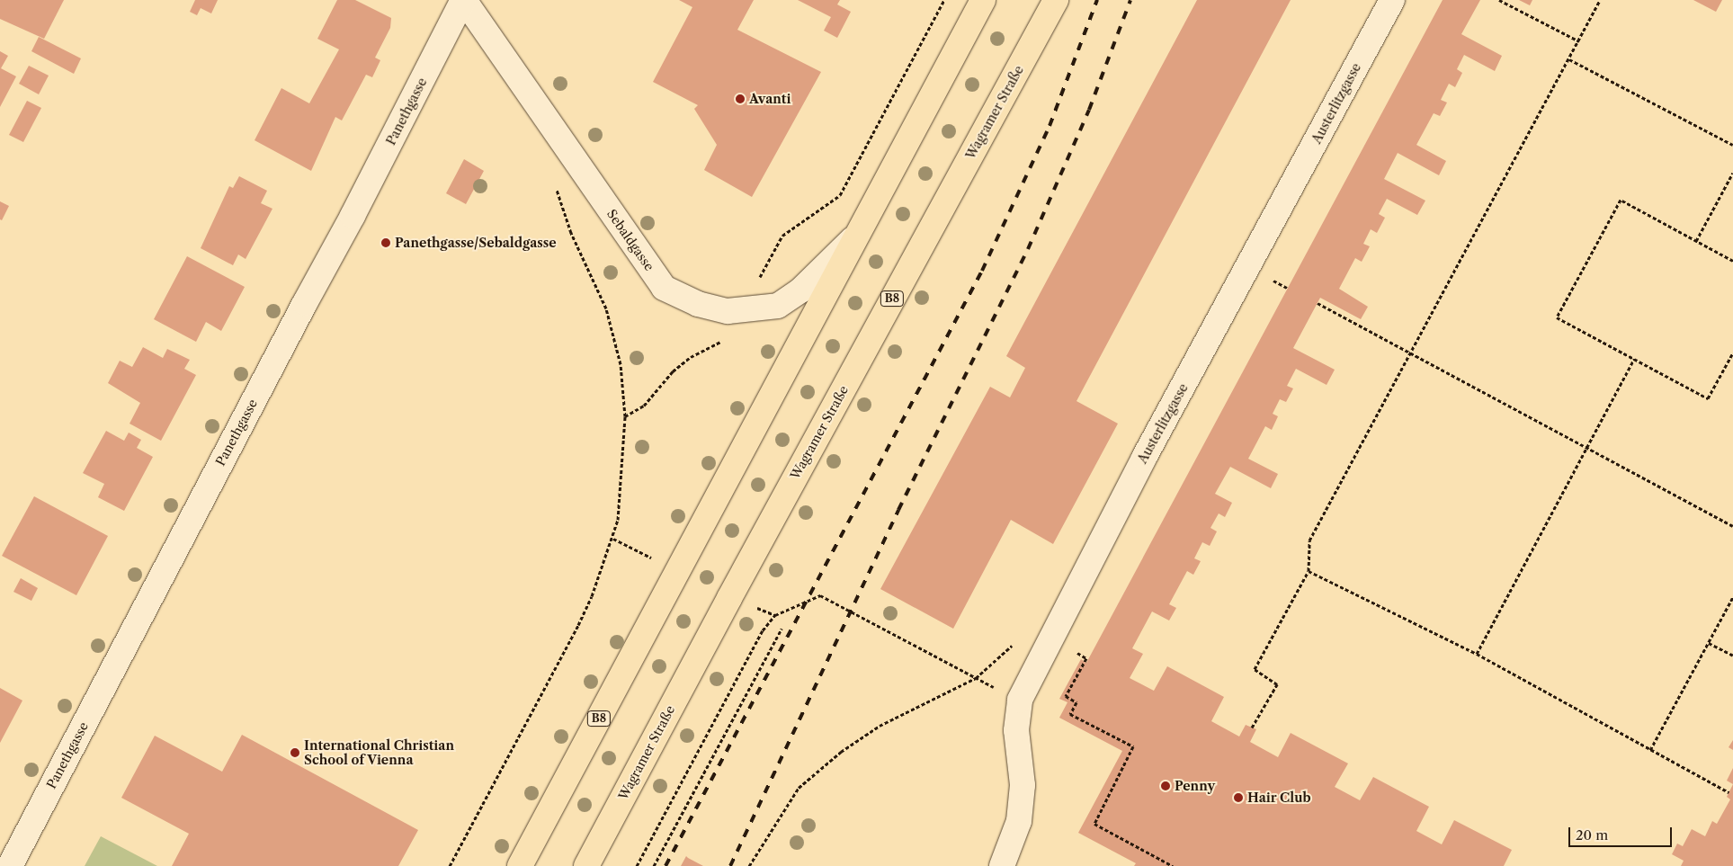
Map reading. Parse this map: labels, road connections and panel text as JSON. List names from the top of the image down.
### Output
{
  "streets": {
    "main road": ["Wagramer Straße", "B8"],
    "street": ["Austerlitzgasse", "Panethgasse", "Sebaldgasse"]
  },
  "crossings": [
    ["Panethgasse", "Sebaldgasse"],
    ["Sebaldgasse", "B8"]
  ],
  "places": [
    "Avanti",
    "Panethgasse/Sebaldgasse",
    "International Christian School of Vienna",
    "Penny",
    "Hair Club"
  ],
  "scale_bar": "20 m"
}
